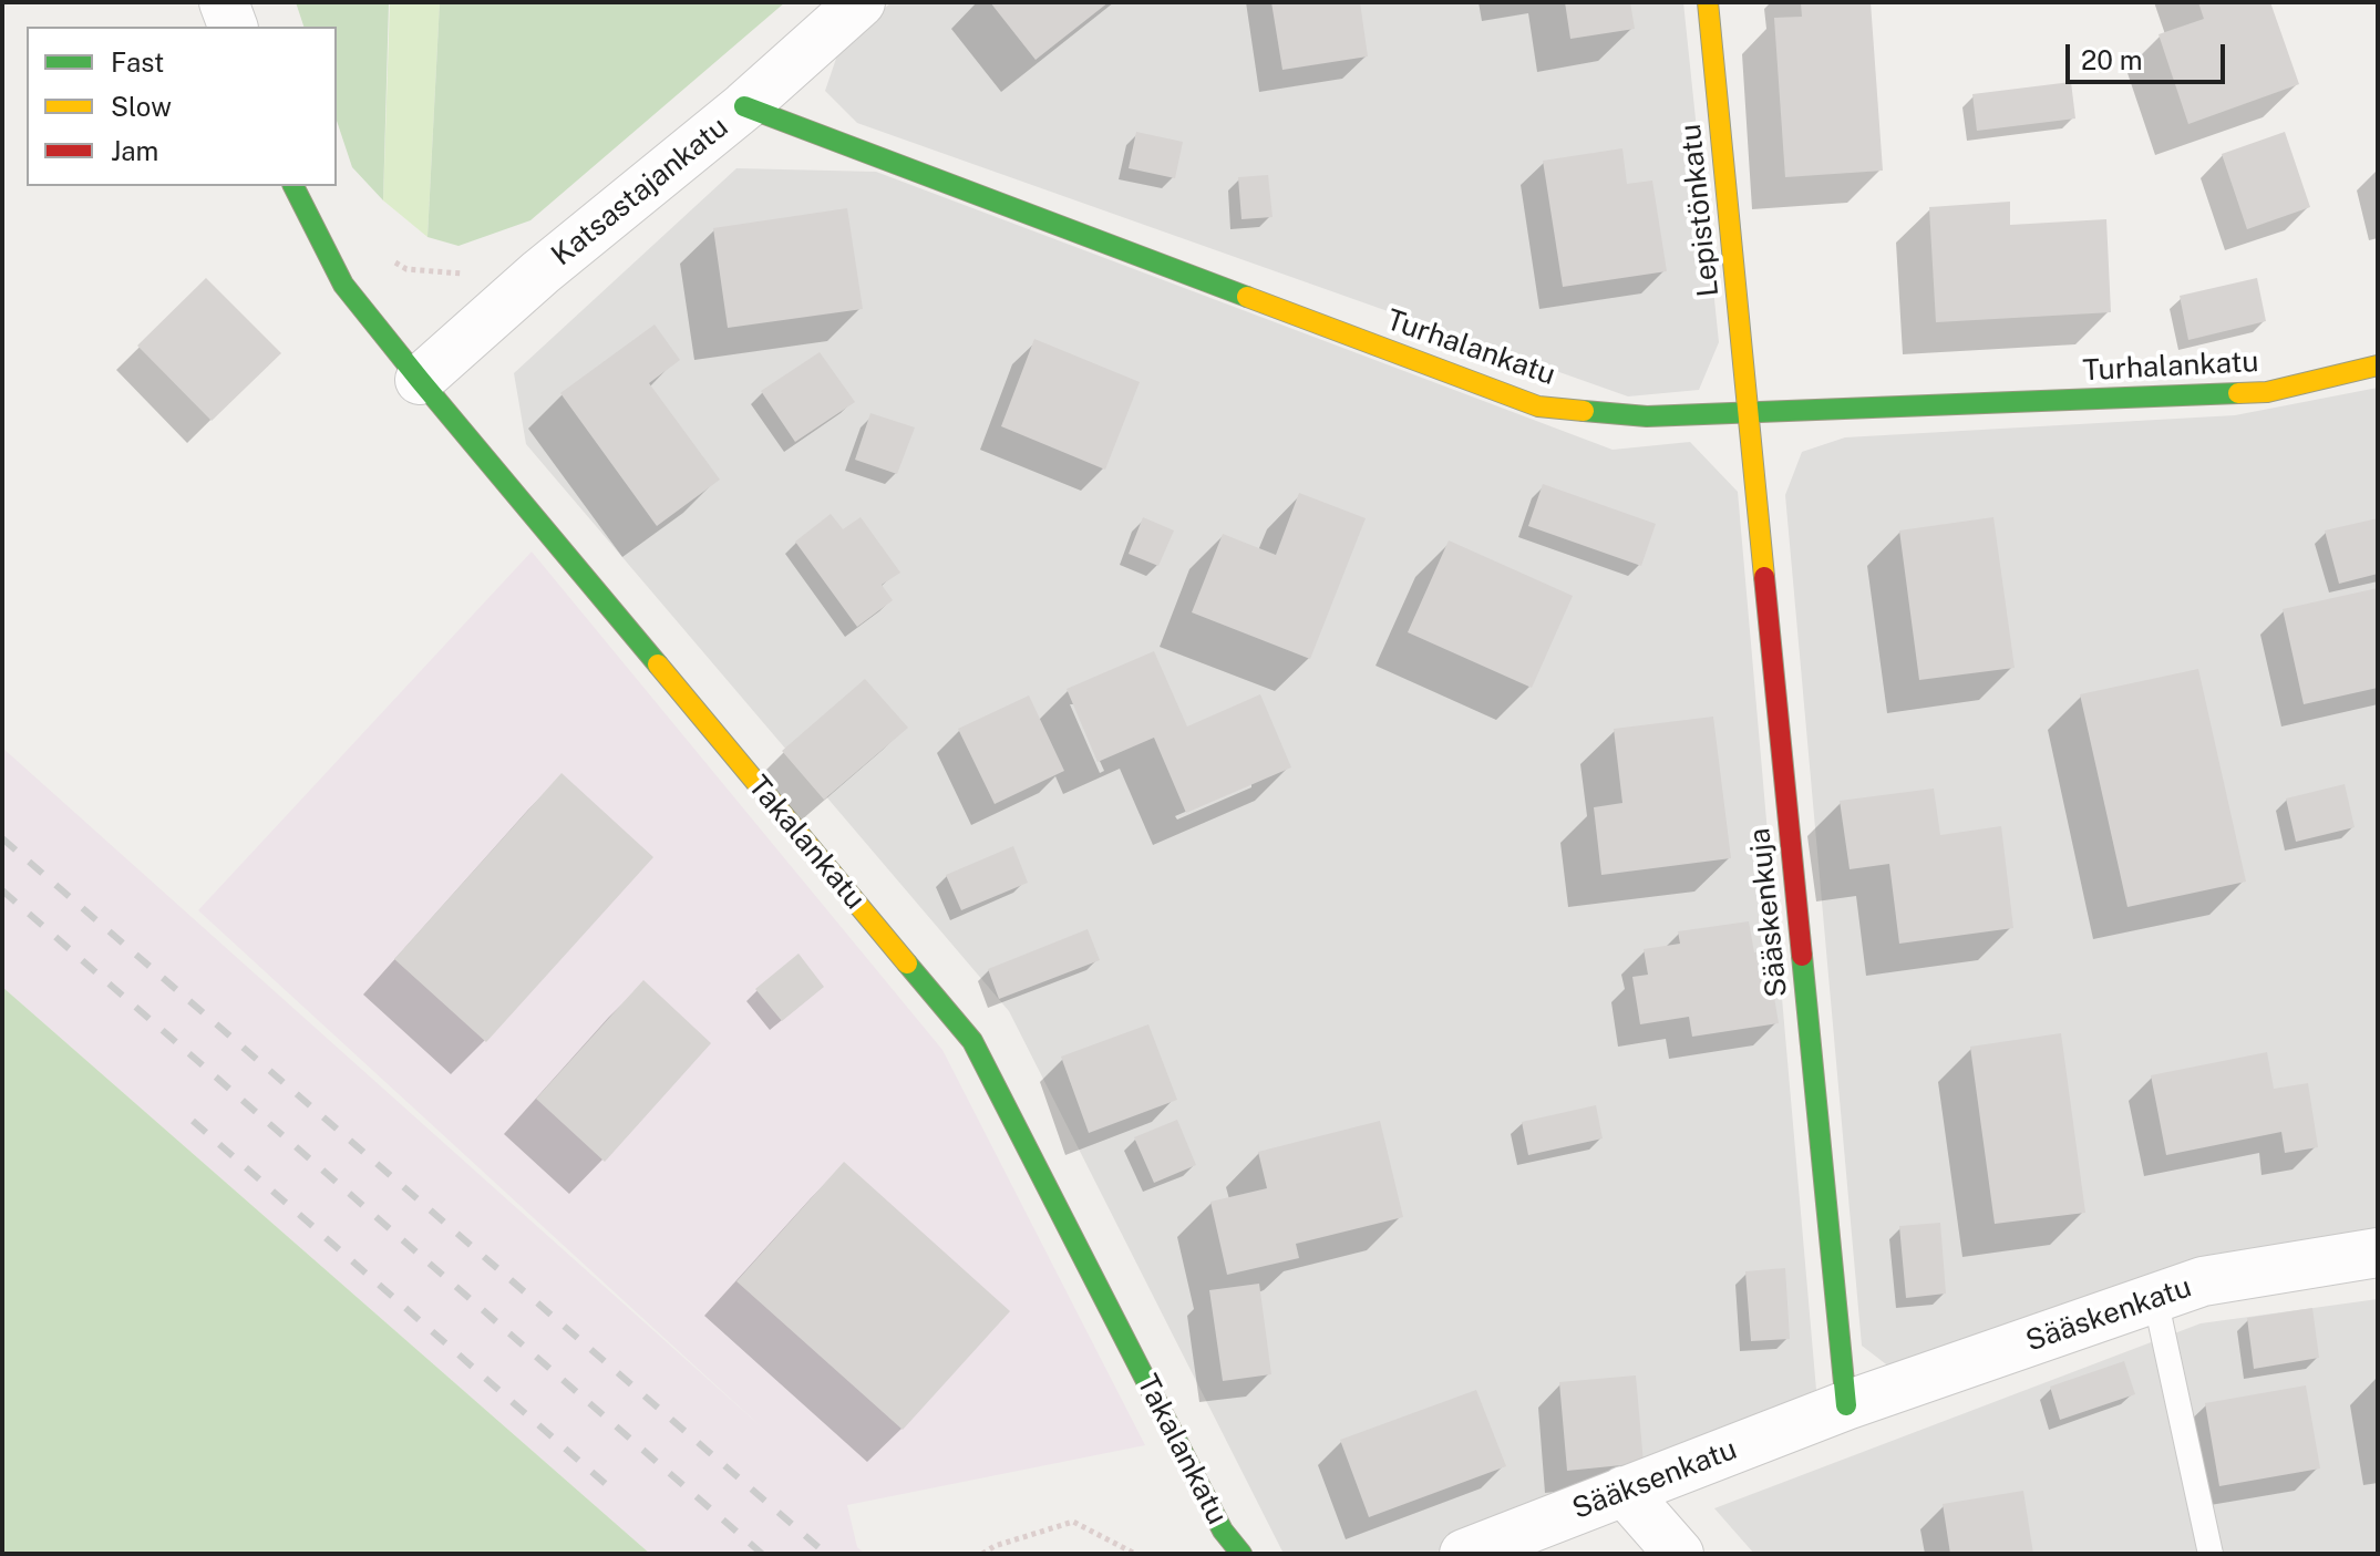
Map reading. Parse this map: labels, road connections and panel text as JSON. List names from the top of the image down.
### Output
{
  "streets": {
    "street": [
      "Katsastajankatu",
      "Lepistönkatu",
      "Turhalankatu",
      "Takalankatu",
      "Sääskenkuja",
      "Sääskenkatu",
      "Sääksenkatu"
    ]
  },
  "crossings": [
    ["Katsastajankatu", "Turhalankatu"],
    ["Katsastajankatu", "Takalankatu"],
    ["Lepistönkatu", "Turhalankatu"],
    ["Lepistönkatu", "Sääskenkuja"],
    ["Turhalankatu", "Sääskenkuja"],
    ["Sääskenkuja", "Sääskenkatu"],
    ["Sääskenkuja", "Sääksenkatu"],
    ["Sääskenkatu", "Sääksenkatu"]
  ],
  "legend": ["Fast", "Slow", "Jam"],
  "scale_bar": "20 m"
}
